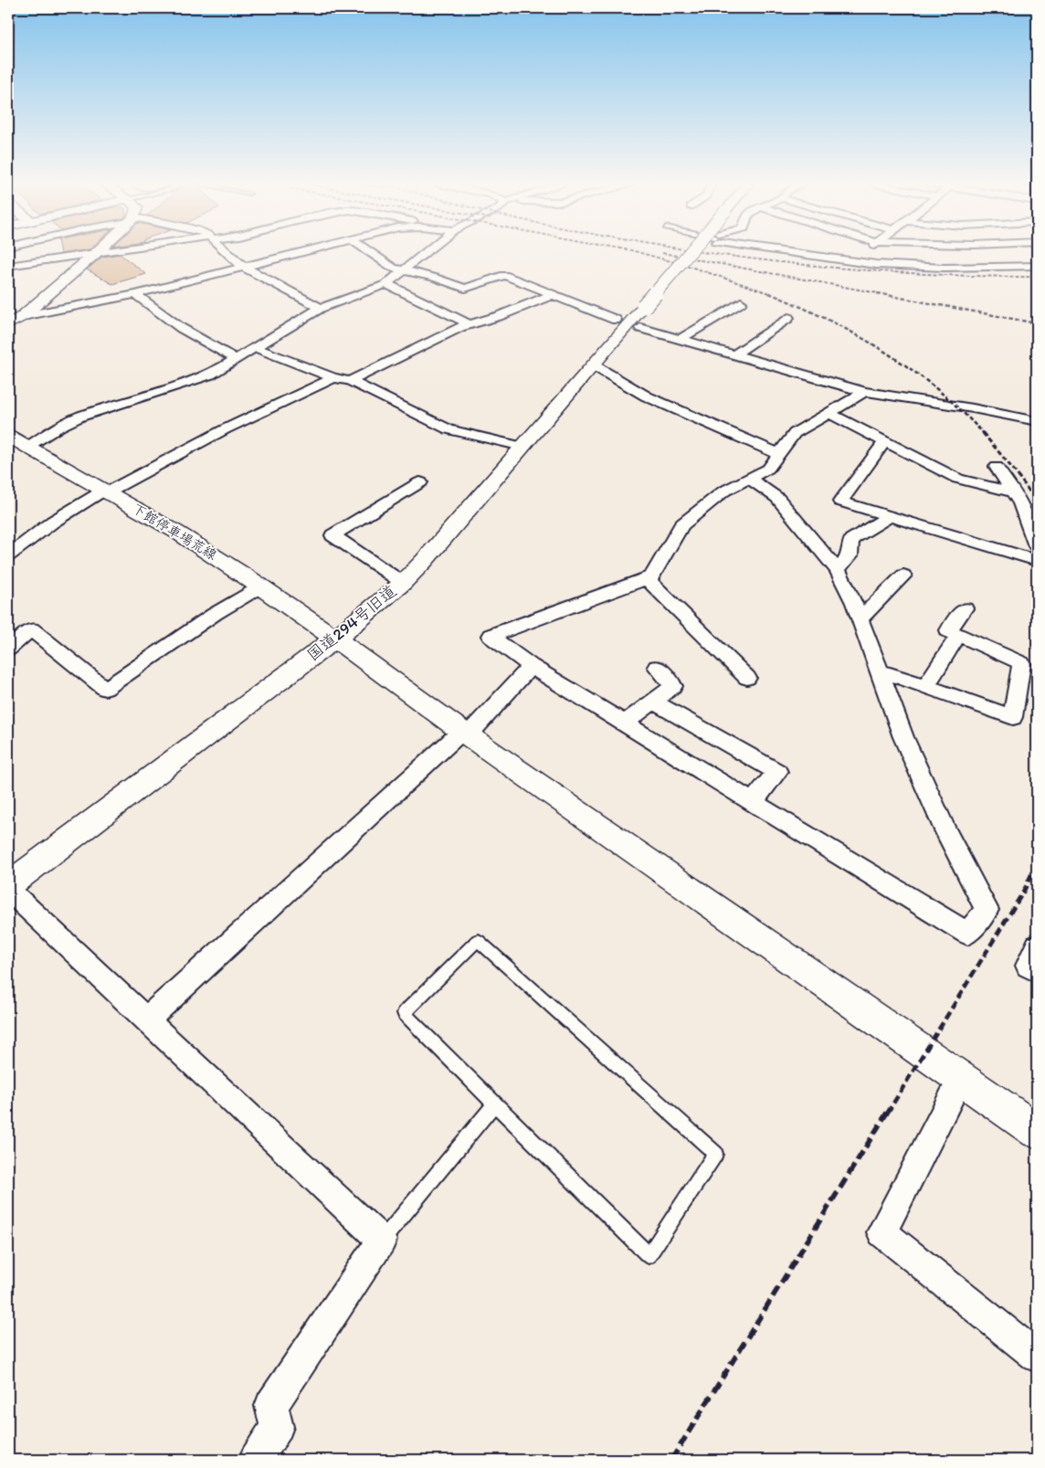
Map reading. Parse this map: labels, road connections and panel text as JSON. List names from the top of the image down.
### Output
{
  "streets": {
    "street": ["下館停車場荒線", "国道294号旧道"]
  },
  "crossings": [
    ["下館停車場荒線", "国道294号旧道"]
  ]
}
